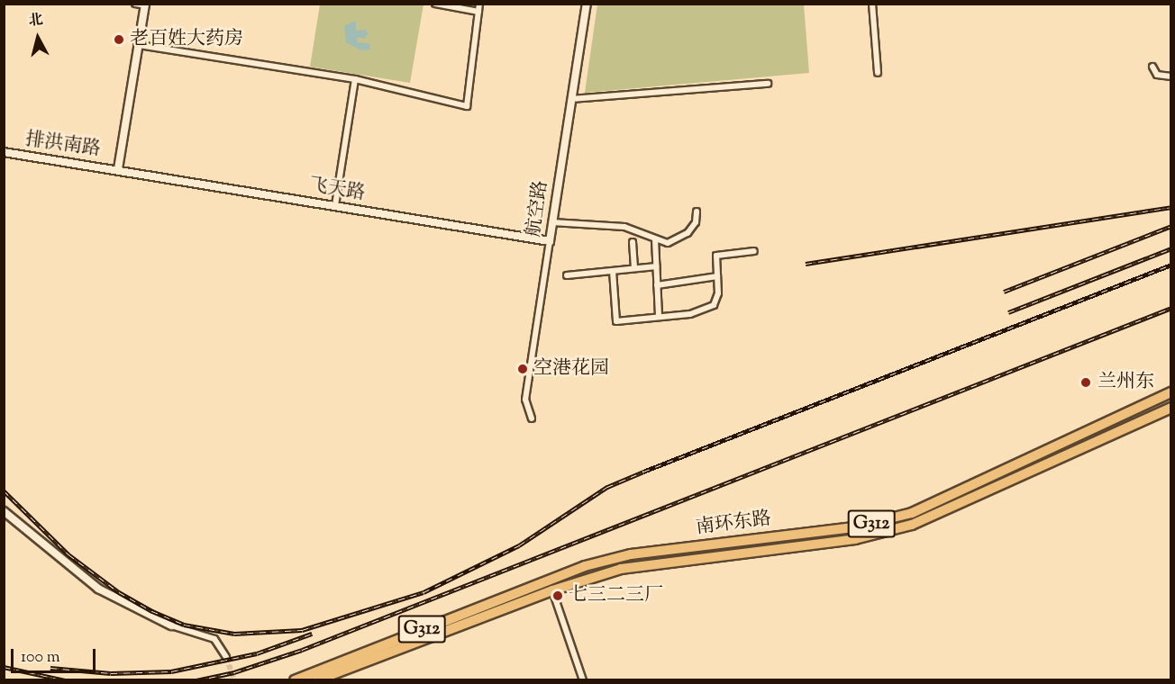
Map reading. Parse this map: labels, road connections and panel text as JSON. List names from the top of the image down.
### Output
{
  "streets": {
    "highway": ["南环东路", "G312"],
    "street": ["排洪南路", "飞天路", "航空路"]
  },
  "crossings": [
    ["排洪南路", "飞天路"],
    ["飞天路", "航空路"]
  ],
  "places": [
    "老百姓大药房",
    "空港花园",
    "兰州东",
    "七三二三厂"
  ],
  "scale_bar": "100 m",
  "north": "top"
}
